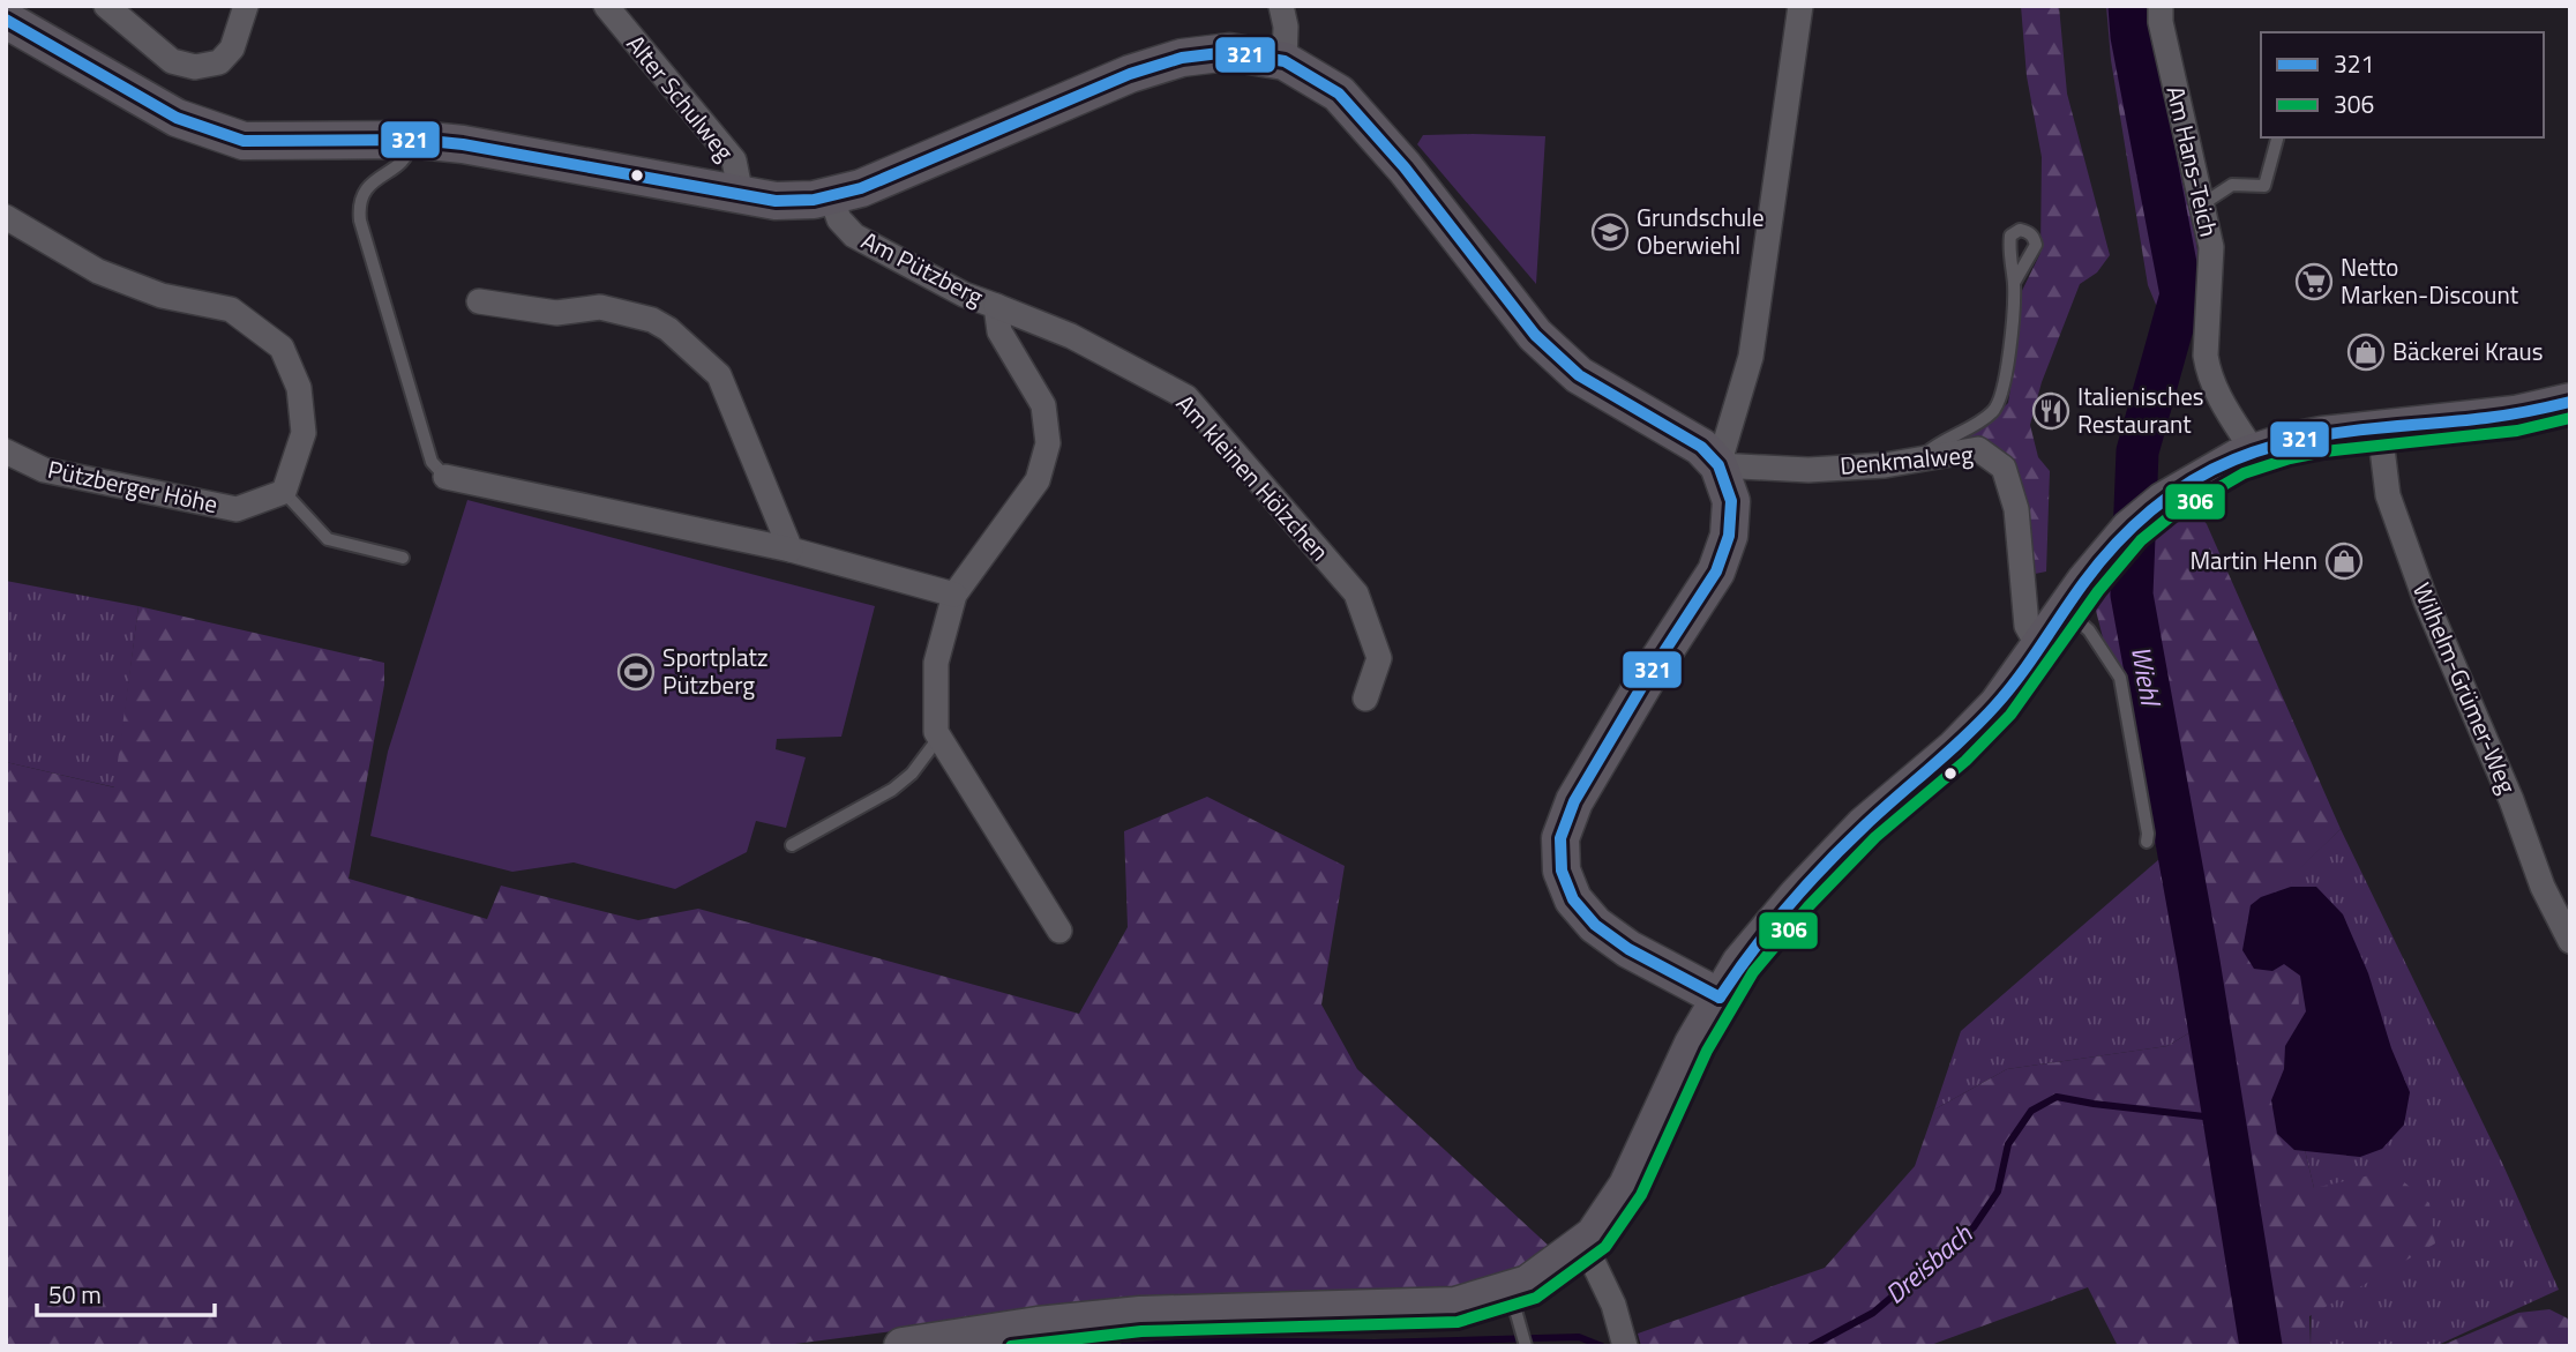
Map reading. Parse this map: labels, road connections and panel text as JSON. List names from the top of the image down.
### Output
{
  "streets": {
    "street": [
      "Alter Schulweg",
      "Am Hans-Teich",
      "Am Pützberg",
      "Denkmalweg",
      "Am kleinen Hölzchen",
      "Pützberger Höhe",
      "Wilhelm-Grümer-Weg"
    ]
  },
  "crossings": [
    ["Am Pützberg", "Am kleinen Hölzchen"]
  ],
  "water": ["Wiehl", "Dreisbach"],
  "places": {
    "school or university": ["Grundschule Oberwiehl"],
    "supermarket": ["Netto Marken-Discount"],
    "shop": ["Bäckerei Kraus", "Martin Henn"],
    "restaurant": ["Italienisches Restaurant"],
    "sports": ["Sportplatz Pützberg"]
  },
  "lines": ["transit line 321", "transit line 306"],
  "legend": ["321", "306"],
  "scale_bar": "50 m"
}
